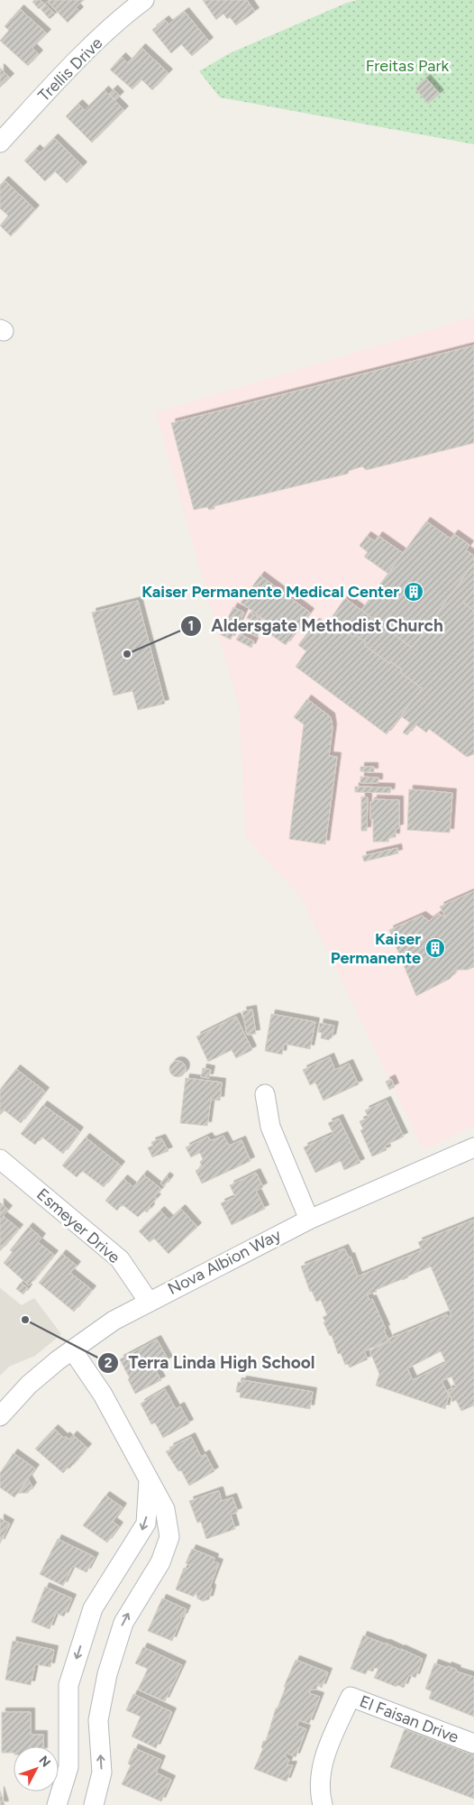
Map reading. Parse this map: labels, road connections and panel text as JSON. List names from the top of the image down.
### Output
{
  "streets": {
    "street": [
      "Trellis Drive",
      "Esmeyer Drive",
      "Nova Albion Way",
      "El Faisan Drive"
    ]
  },
  "crossings": [
    ["Esmeyer Drive", "Nova Albion Way"]
  ],
  "parks": ["Freitas Park"],
  "places": {
    "building": ["Kaiser Permanente Medical Center", "Kaiser Permanente"],
    "other": ["Aldersgate Methodist Church", "Terra Linda High School"]
  },
  "north": "top right"
}
